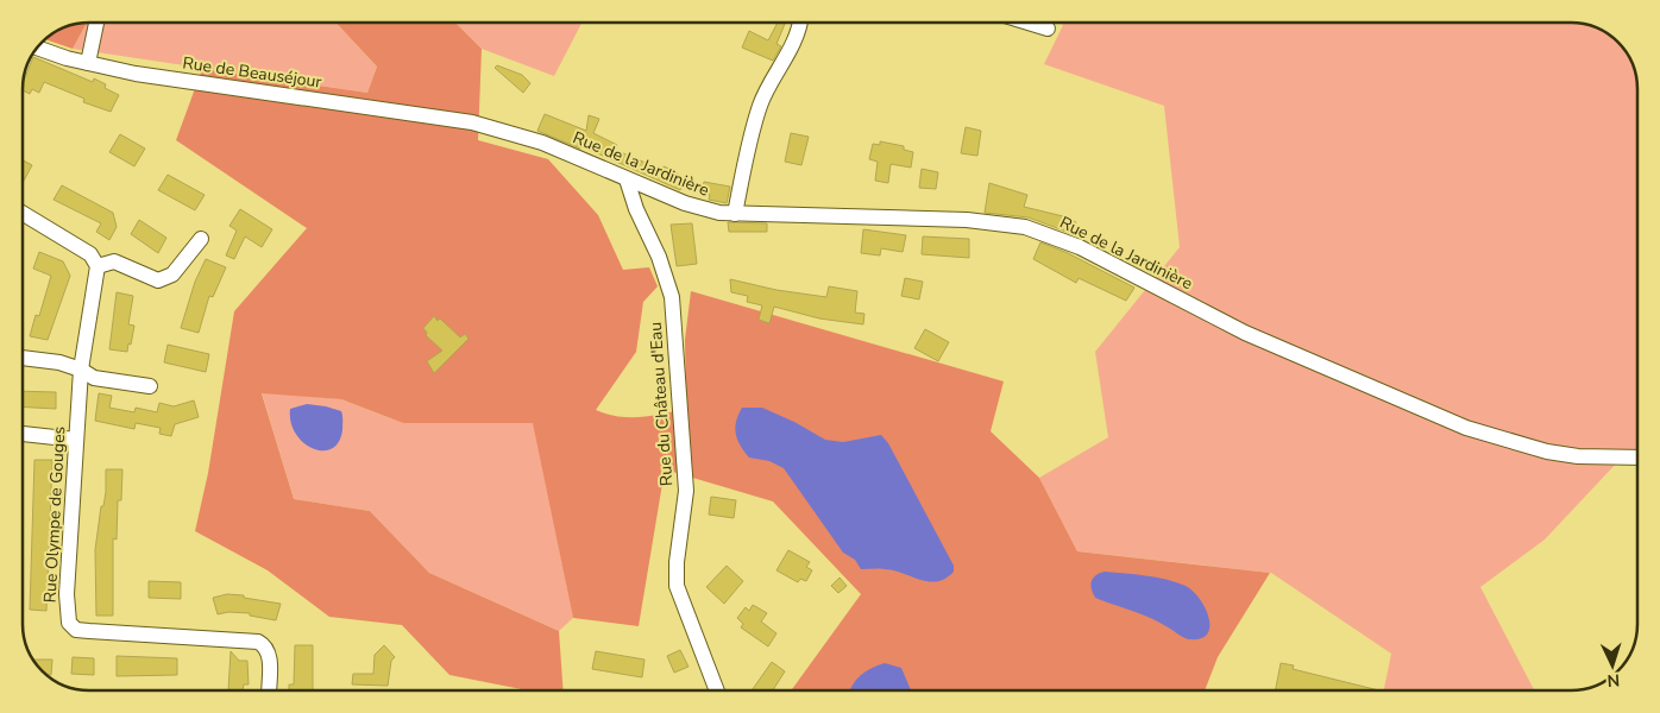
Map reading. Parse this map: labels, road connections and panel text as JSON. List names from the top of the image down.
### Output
{
  "streets": {
    "street": [
      "Rue de Beauséjour",
      "Rue de la Jardinière",
      "Rue du Château d'Eau",
      "Rue Olympe de Gouges"
    ]
  },
  "crossings": [
    ["Rue de Beauséjour", "Rue de la Jardinière"],
    ["Rue de la Jardinière", "Rue du Château d'Eau"]
  ],
  "north": "bottom"
}
